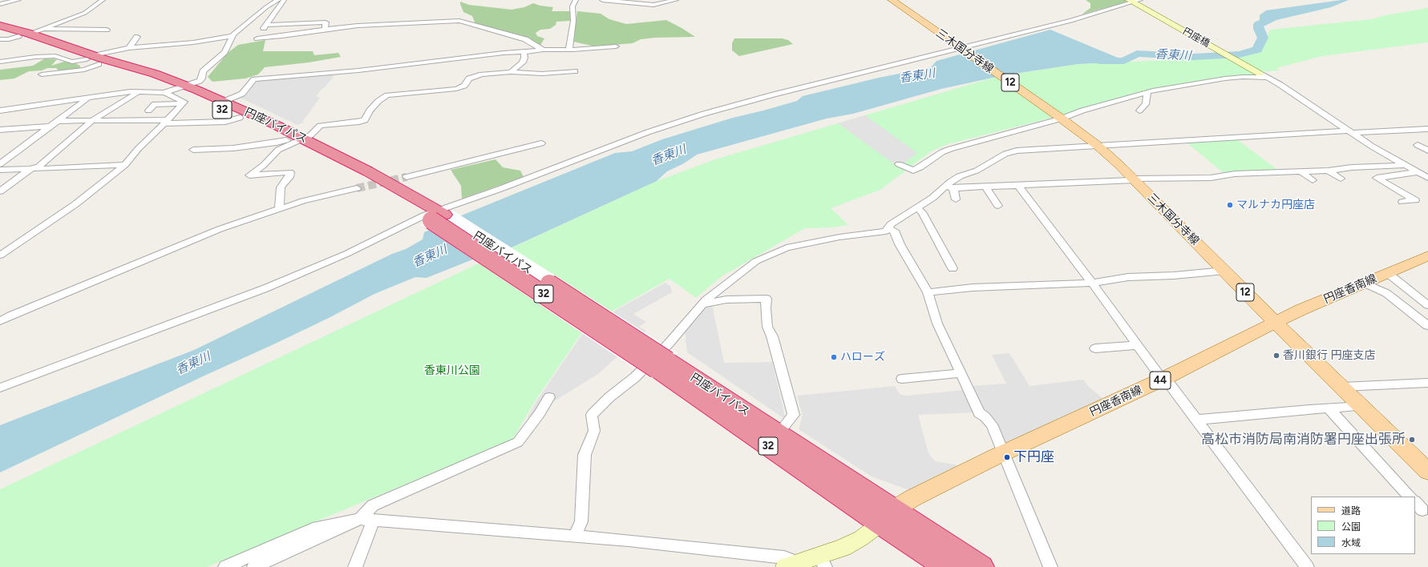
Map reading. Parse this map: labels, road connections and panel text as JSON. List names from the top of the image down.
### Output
{
  "streets": {
    "highway": ["32", "円座バイパス"],
    "main road": [
      "三木国分寺線",
      "12",
      "円座香南線",
      "44"
    ],
    "street": ["円座橋"]
  },
  "crossings": [
    ["三木国分寺線", "円座香南線"],
    ["円座バイパス", "円座香南線"]
  ],
  "water": ["香東川"],
  "parks": ["香東川公園"],
  "places": [
    "マルナカ円座店",
    "香川銀行 円座支店",
    "ハローズ",
    "高松市消防局南消防署円座出張所",
    "下円座"
  ],
  "legend": ["道路", "公園", "水域"]
}
